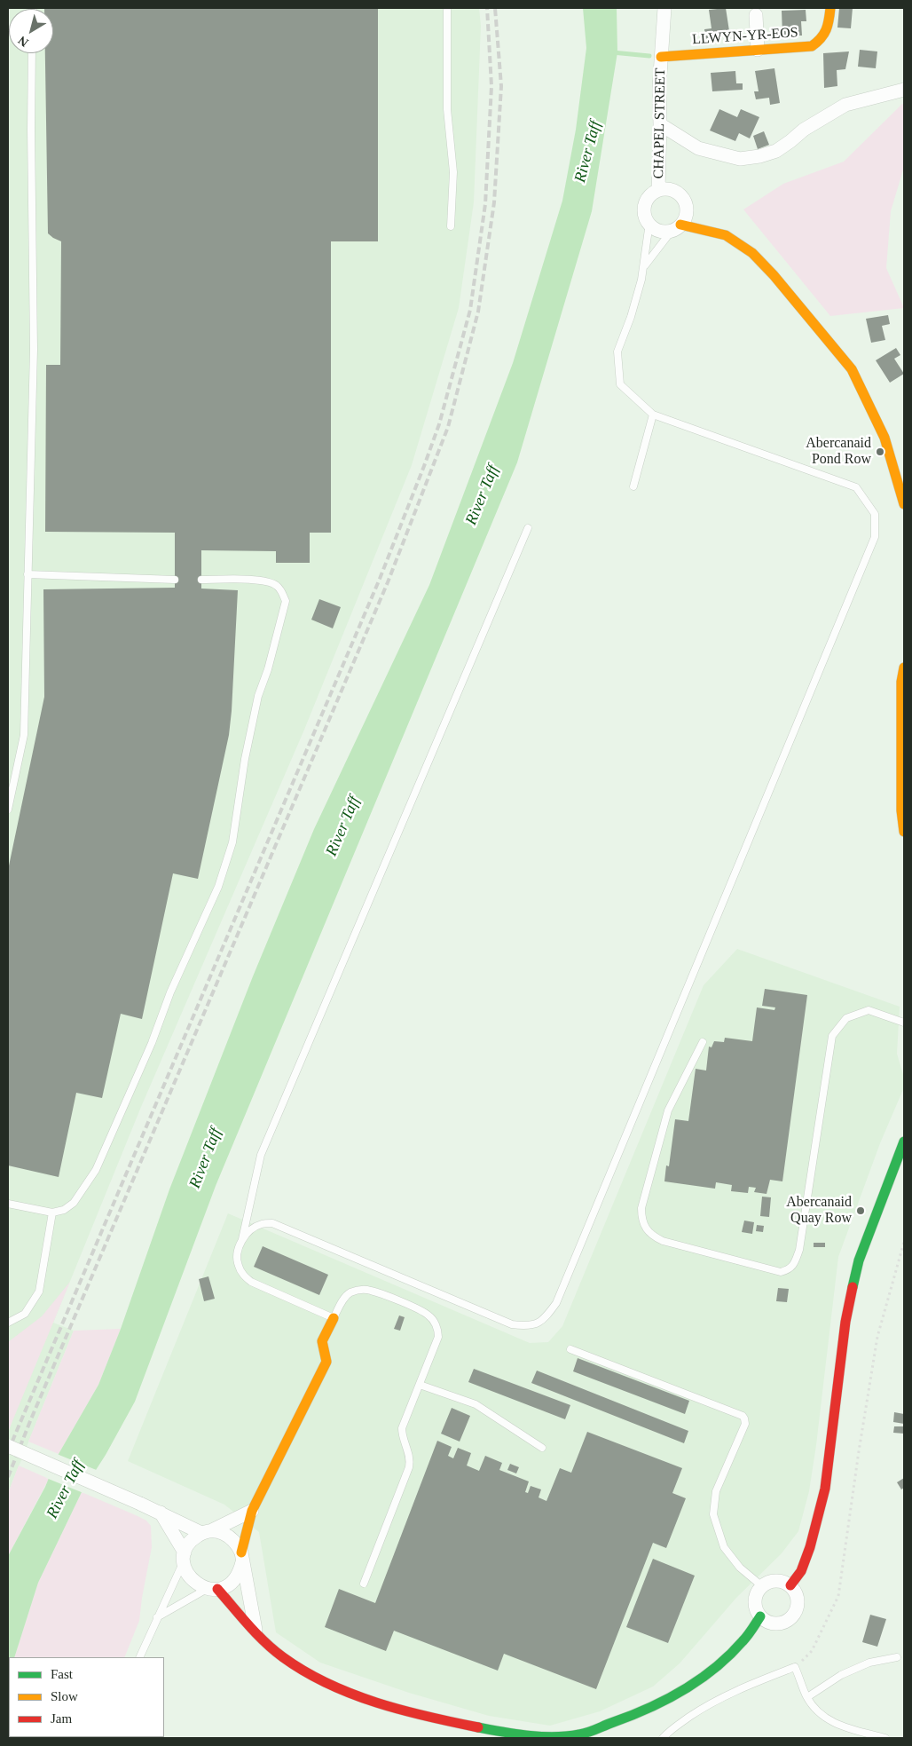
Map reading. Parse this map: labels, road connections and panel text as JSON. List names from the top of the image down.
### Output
{
  "streets": {
    "street": ["LLWYN-YR-EOS", "CHAPEL STREET"]
  },
  "crossings": [
    ["LLWYN-YR-EOS", "CHAPEL STREET"]
  ],
  "water": ["River Taff"],
  "places": ["Abercanaid Pond Row", "Abercanaid Quay Row"],
  "legend": ["Fast", "Slow", "Jam"],
  "north": "bottom left"
}
